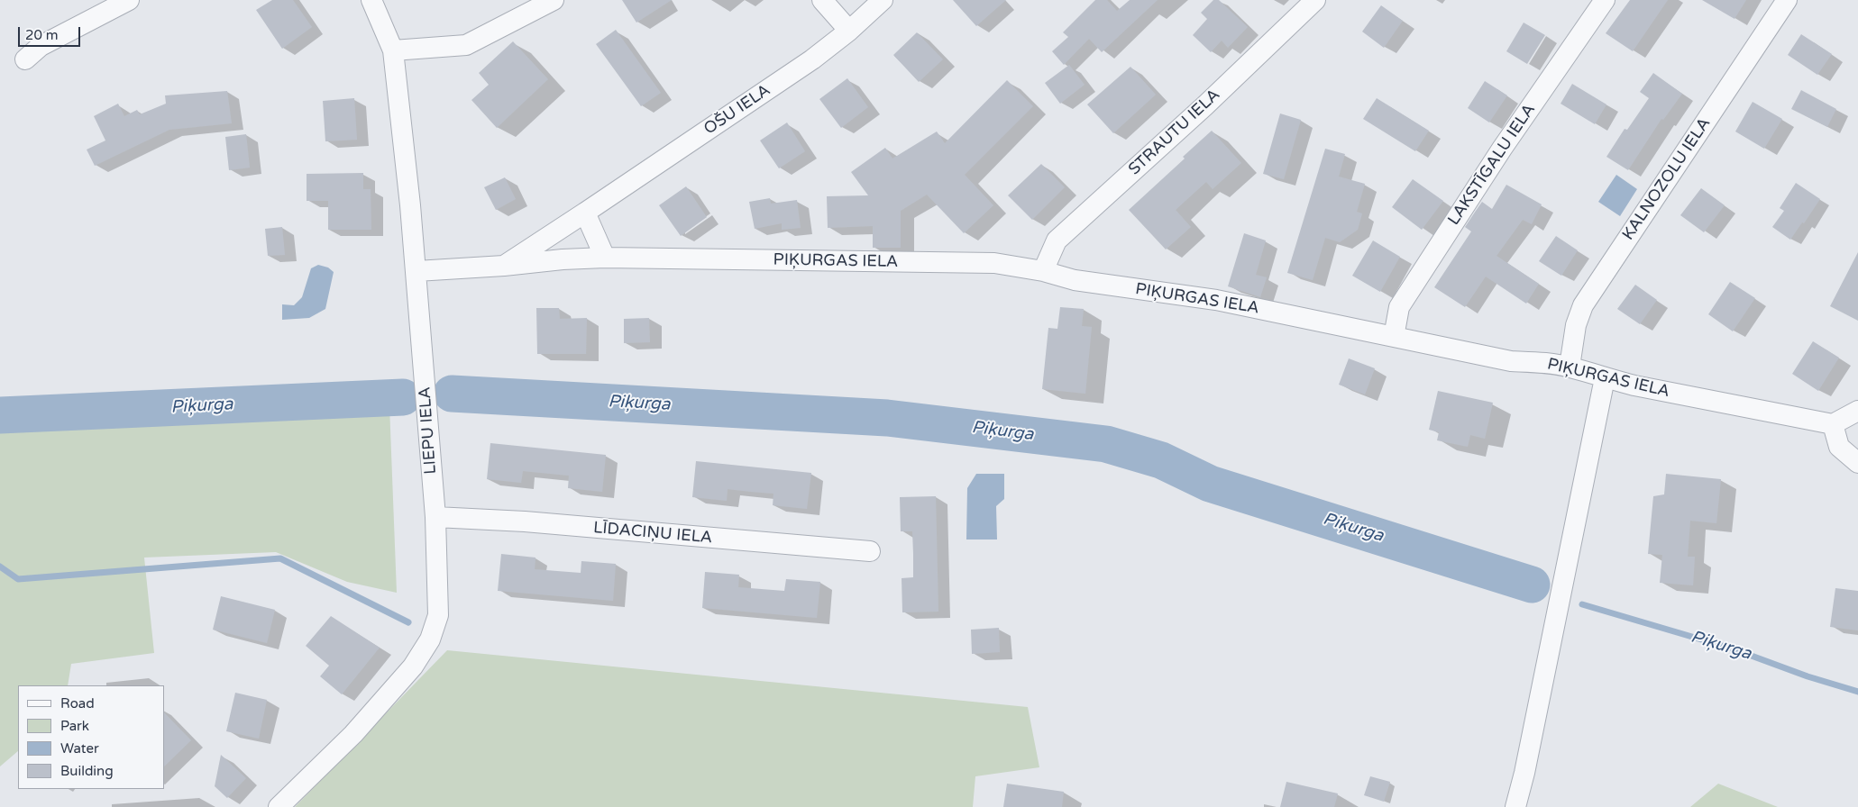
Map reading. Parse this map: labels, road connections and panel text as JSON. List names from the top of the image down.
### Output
{
  "streets": {
    "street": [
      "OŠU IELA",
      "STRAUTU IELA",
      "LAKSTĪGALU IELA",
      "KALNOZOLU IELA",
      "PIĶURGAS IELA",
      "LIEPU IELA",
      "LĪDACIŅU IELA"
    ]
  },
  "crossings": [
    ["OŠU IELA", "PIĶURGAS IELA"],
    ["OŠU IELA", "LIEPU IELA"],
    ["STRAUTU IELA", "PIĶURGAS IELA"],
    ["LAKSTĪGALU IELA", "PIĶURGAS IELA"],
    ["KALNOZOLU IELA", "PIĶURGAS IELA"],
    ["LIEPU IELA", "LĪDACIŅU IELA"]
  ],
  "water": ["Piķurga"],
  "legend": [
    "Road",
    "Park",
    "Water",
    "Building"
  ],
  "scale_bar": "20 m"
}
